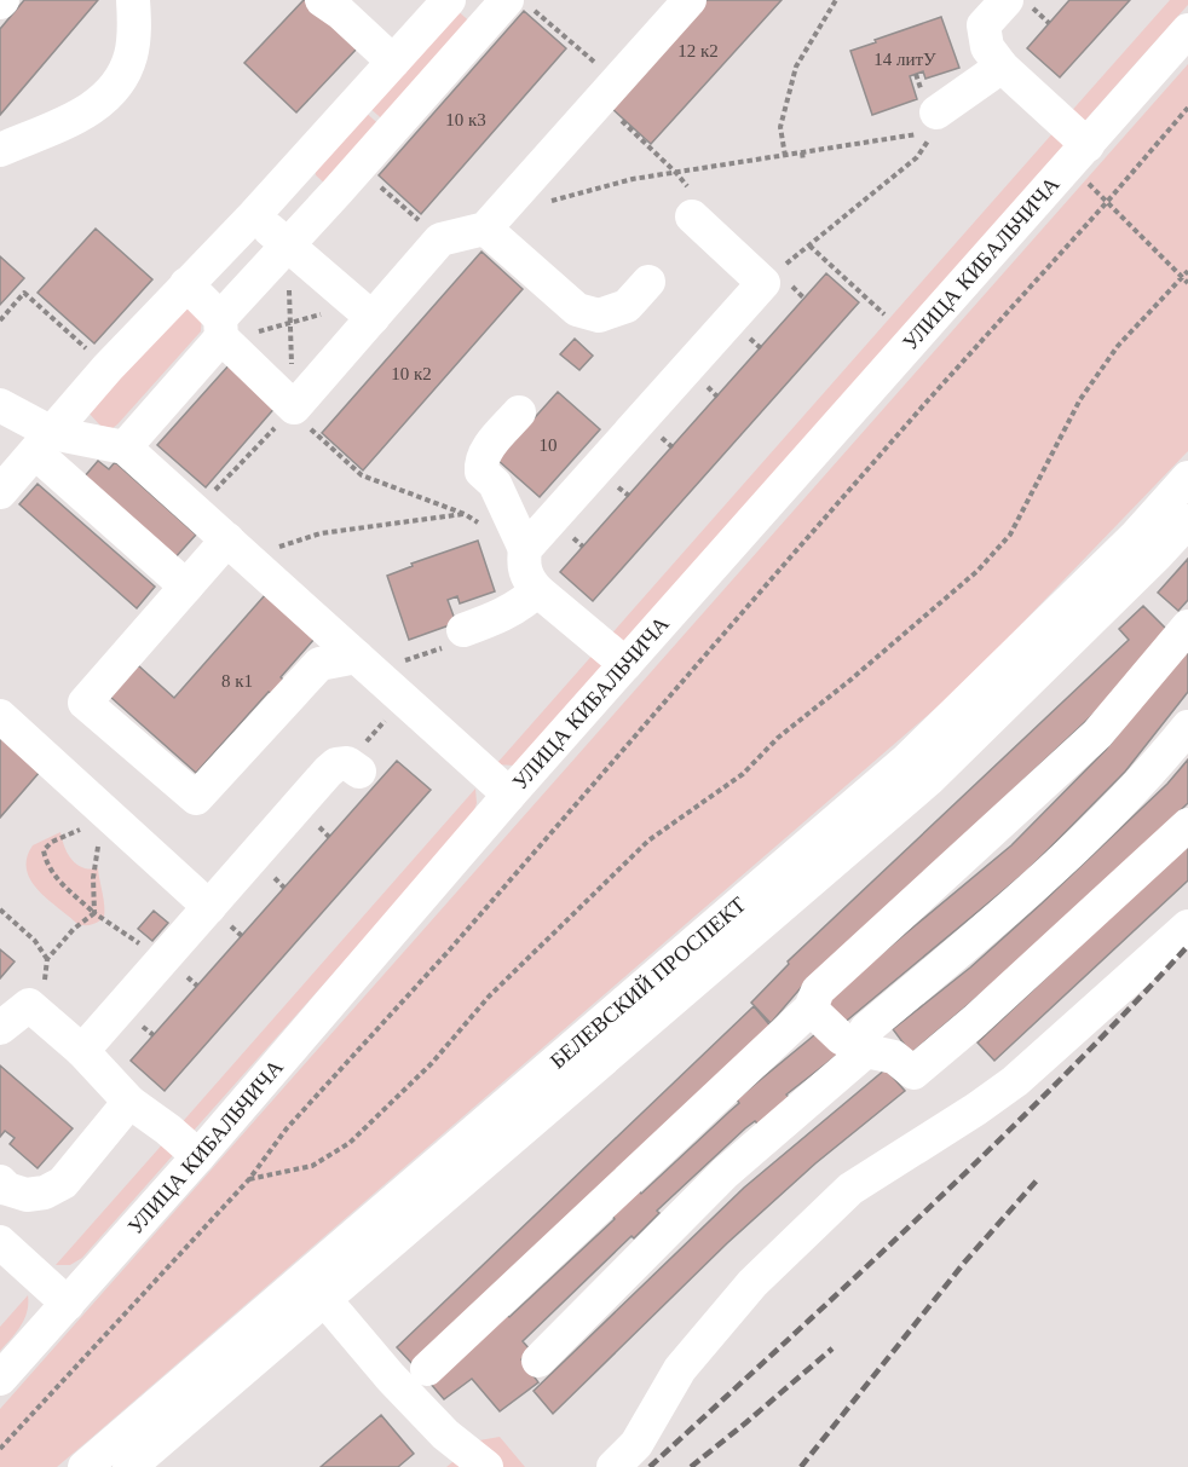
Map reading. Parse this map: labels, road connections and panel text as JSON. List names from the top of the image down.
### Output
{
  "streets": {
    "street": ["УЛИЦА КИБАЛЬЧИЧА", "БЕЛЕВСКИЙ ПРОСПЕКТ"]
  },
  "house_numbers": [
    "12 к2",
    "14 литУ",
    "10 к3",
    "10 к2",
    "10",
    "8 к1"
  ]
}
